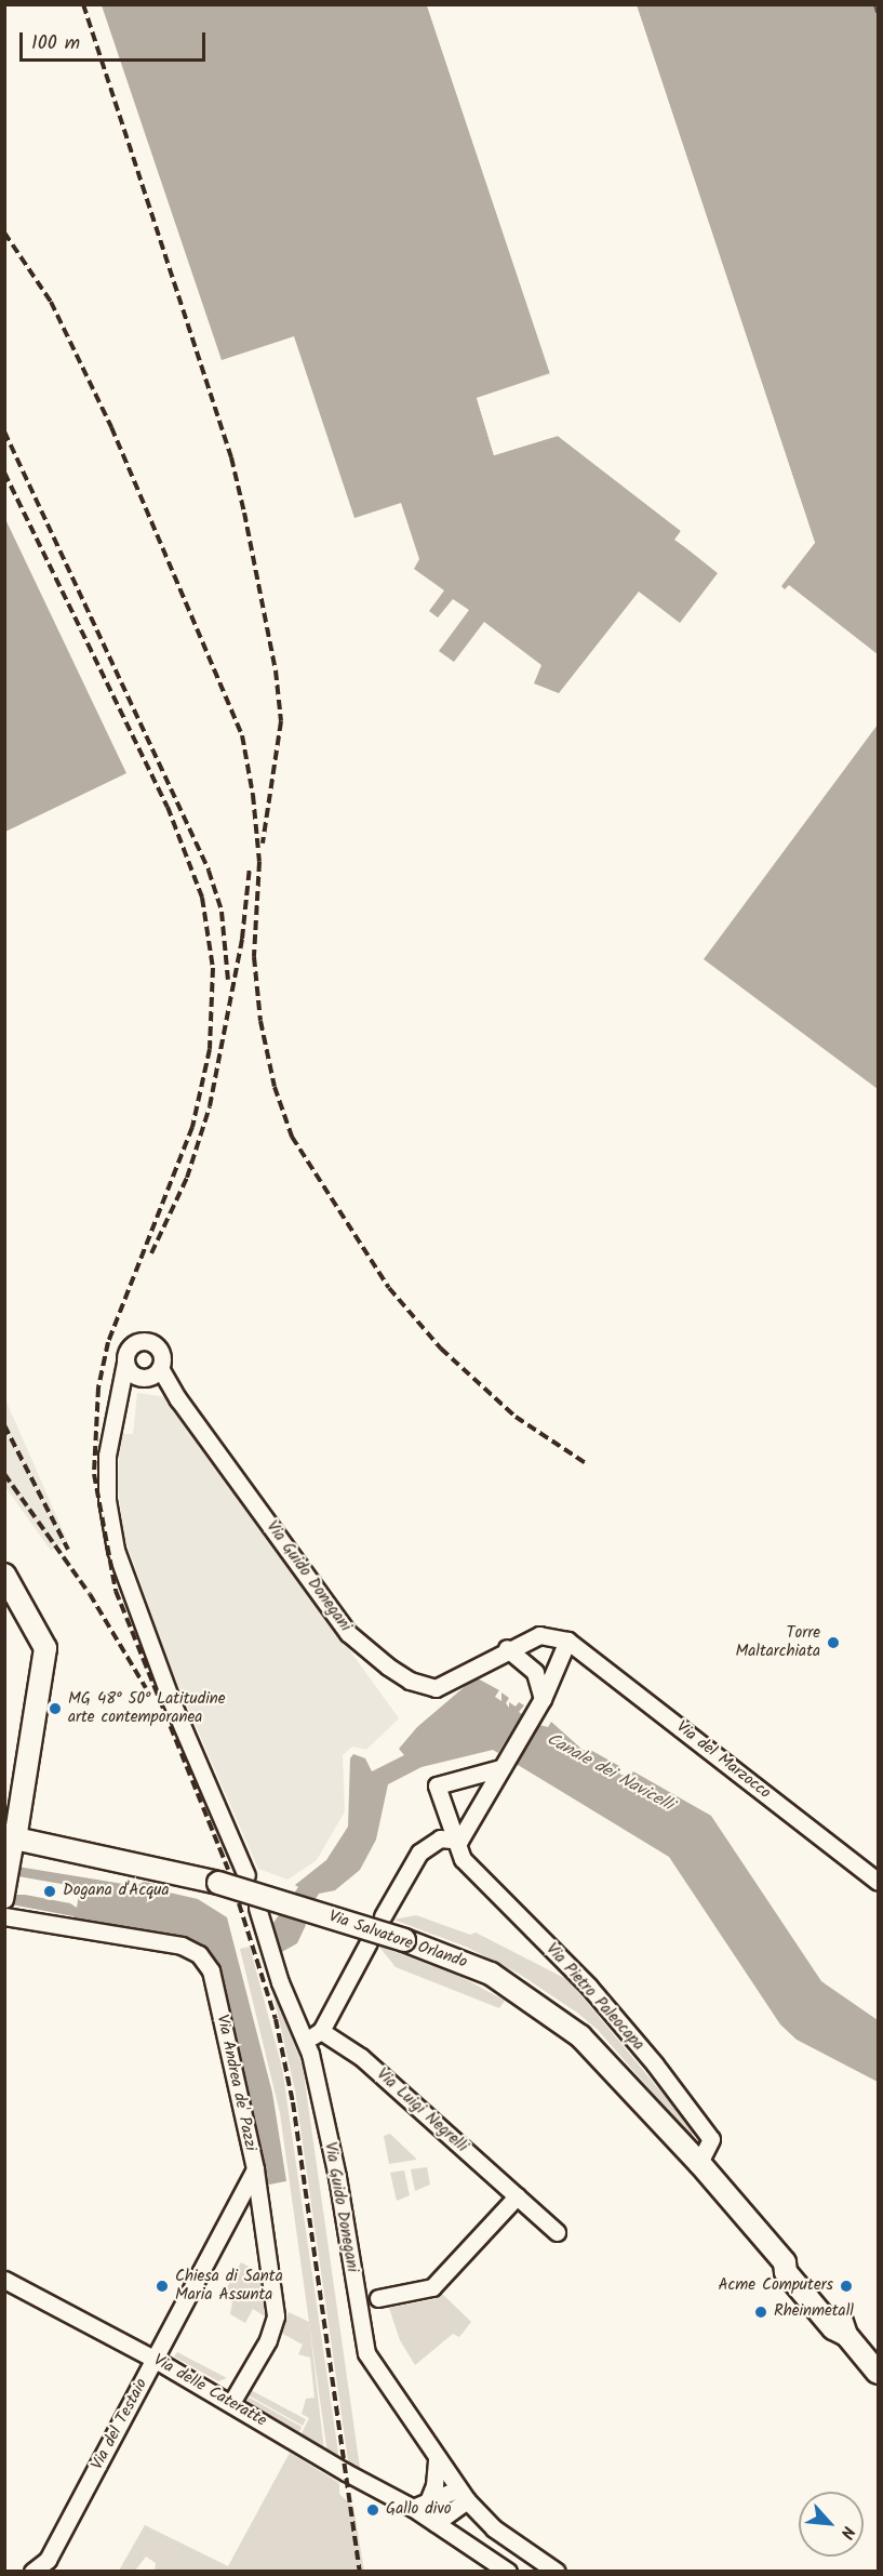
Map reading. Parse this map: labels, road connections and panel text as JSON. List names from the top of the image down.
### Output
{
  "streets": {
    "main road": ["Via Salvatore Orlando"],
    "street": [
      "Via Guido Donegani",
      "Via del Marzocco",
      "Via Pietro Paleocapa",
      "Via Andrea de' Pazzi",
      "Via Luigi Negrelli",
      "Via delle Cateratte",
      "Via del Testaio"
    ]
  },
  "crossings": [
    ["Via Salvatore Orlando", "Via Pietro Paleocapa"],
    ["Via Andrea de' Pazzi", "Via delle Cateratte"],
    ["Via Andrea de' Pazzi", "Via del Testaio"],
    ["Via delle Cateratte", "Via del Testaio"]
  ],
  "water": ["Canale dei Navicelli"],
  "places": [
    "Torre Maltarchiata",
    "MG 48° 50° Latitudine arte contemporanea",
    "Dogana d'Acqua",
    "Chiesa di Santa Maria Assunta",
    "Acme Computers",
    "Rheinmetall",
    "Gallo divo"
  ],
  "scale_bar": "100 m",
  "north": "bottom right"
}
